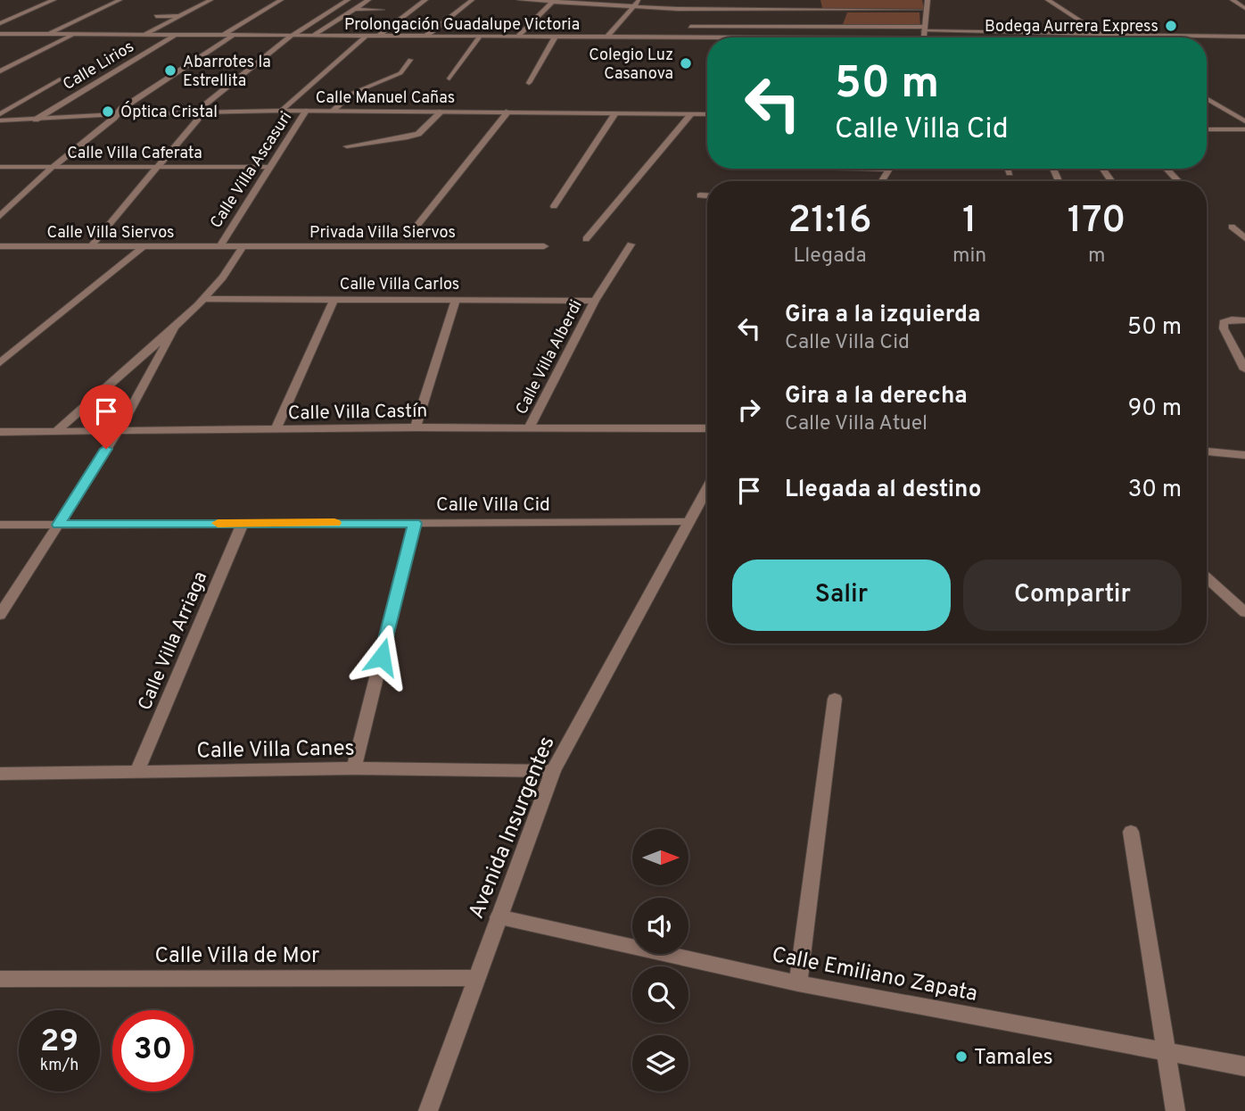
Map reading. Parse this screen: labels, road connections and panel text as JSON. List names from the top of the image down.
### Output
{
  "streets": {
    "street": [
      "Prolongación Guadalupe Victoria",
      "Calle Lirios",
      "Calle Manuel Cañas",
      "Calle Villa Caferata",
      "Calle Villa Ascasuri",
      "Calle Villa Siervos",
      "Privada Villa Siervos",
      "Calle Villa Carlos",
      "Calle Villa Alberdi",
      "Calle Villa Castín",
      "Calle Villa Cid",
      "Calle Villa Arriaga",
      "Calle Villa Canes",
      "Avenida Insurgentes",
      "Calle Villa de Mor",
      "Calle Emiliano Zapata"
    ]
  },
  "crossings": [
    ["Prolongación Guadalupe Victoria", "Calle Lirios"],
    ["Calle Lirios", "Calle Manuel Cañas"],
    ["Calle Manuel Cañas", "Calle Villa Ascasuri"],
    ["Calle Villa Caferata", "Calle Villa Ascasuri"],
    ["Calle Villa Ascasuri", "Calle Villa Siervos"],
    ["Calle Villa Ascasuri", "Privada Villa Siervos"],
    ["Calle Villa Ascasuri", "Calle Villa Carlos"],
    ["Calle Villa Ascasuri", "Calle Villa Castín"],
    ["Calle Villa Siervos", "Privada Villa Siervos"],
    ["Calle Villa Carlos", "Calle Villa Alberdi"],
    ["Calle Villa Alberdi", "Calle Villa Castín"],
    ["Calle Villa Cid", "Calle Villa Arriaga"],
    ["Calle Villa Cid", "Avenida Insurgentes"],
    ["Calle Villa Arriaga", "Calle Villa Canes"],
    ["Calle Villa Canes", "Avenida Insurgentes"],
    ["Avenida Insurgentes", "Calle Villa de Mor"],
    ["Avenida Insurgentes", "Calle Emiliano Zapata"]
  ],
  "places": [
    "Bodega Aurrera Express",
    "Colegio Luz Casanova",
    "Abarrotes la Estrellita",
    "Óptica Cristal",
    "Tamales"
  ],
  "north": "right",
  "page": {
    "turn": ["50 m", "Calle Villa Cid"],
    "eta": [
      "21:16",
      "Llegada",
      "1",
      "min",
      "170",
      "m"
    ],
    "list": [
      {
        "name": "Gira a la izquierda",
        "note": "Calle Villa Cid",
        "value": "50 m"
      },
      {
        "name": "Gira a la derecha",
        "note": "Calle Villa Atuel",
        "value": "90 m"
      },
      {
        "name": "Llegada al destino",
        "value": "30 m"
      }
    ],
    "buttons": ["Salir", "Compartir"],
    "speed": "29 km/h",
    "limit": "30"
  }
}
